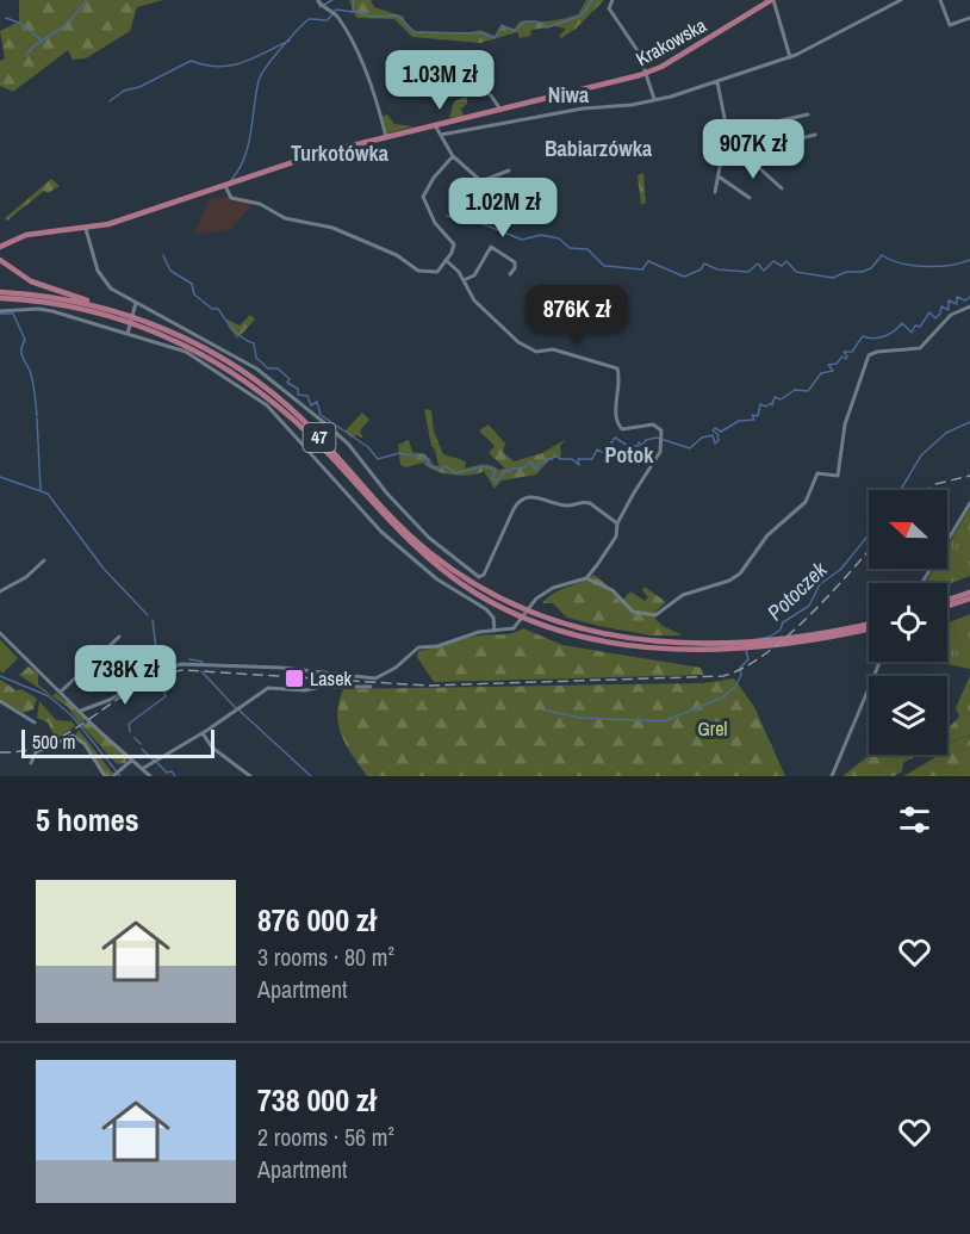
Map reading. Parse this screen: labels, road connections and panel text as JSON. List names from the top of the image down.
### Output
{
  "streets": {
    "main road": ["Krakowska", "47"]
  },
  "districts": [
    "Niwa",
    "Babiarzówka",
    "Turkotówka",
    "Potok"
  ],
  "water": ["Potoczek"],
  "parks": ["Grel"],
  "places": {
    "transit": ["Lasek"]
  },
  "scale_bar": "500 m",
  "north": "left",
  "page": {
    "price": [
      "1.03M zł",
      "907K zł",
      "1.02M zł",
      "876K zł",
      "738K zł"
    ],
    "scale": "500 m",
    "heading": "5 homes",
    "list": [
      {
        "name": "876 000 zł",
        "note": "3 rooms · 80 m² · Apartment"
      },
      {
        "name": "738 000 zł",
        "note": "2 rooms · 56 m² · Apartment"
      }
    ]
  }
}
